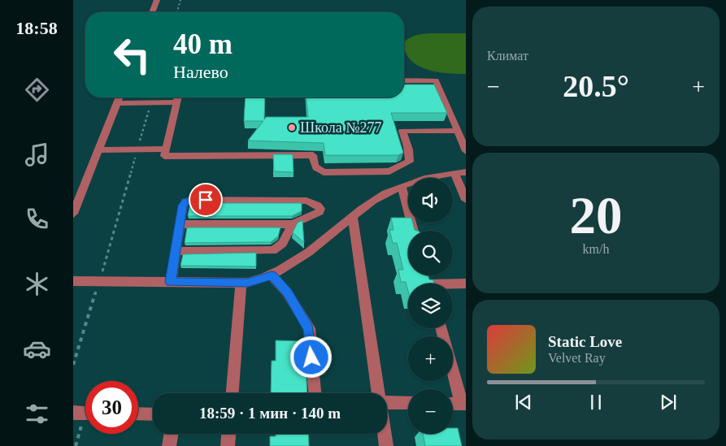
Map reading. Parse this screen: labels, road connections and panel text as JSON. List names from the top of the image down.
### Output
{
  "places": ["Школа №277"],
  "page": {
    "tabs": "18:58",
    "tile": [
      "Климат",
      ["20", "km/h"]
    ],
    "turn": ["40 m", "Налево"],
    "heat": ["−", "20.5°", "+"],
    "map_buttons": ["+", "−"],
    "song": ["Static Love", "Velvet Ray"],
    "limit": "30",
    "trip": "18:59 · 1 мин · 140 m"
  }
}
